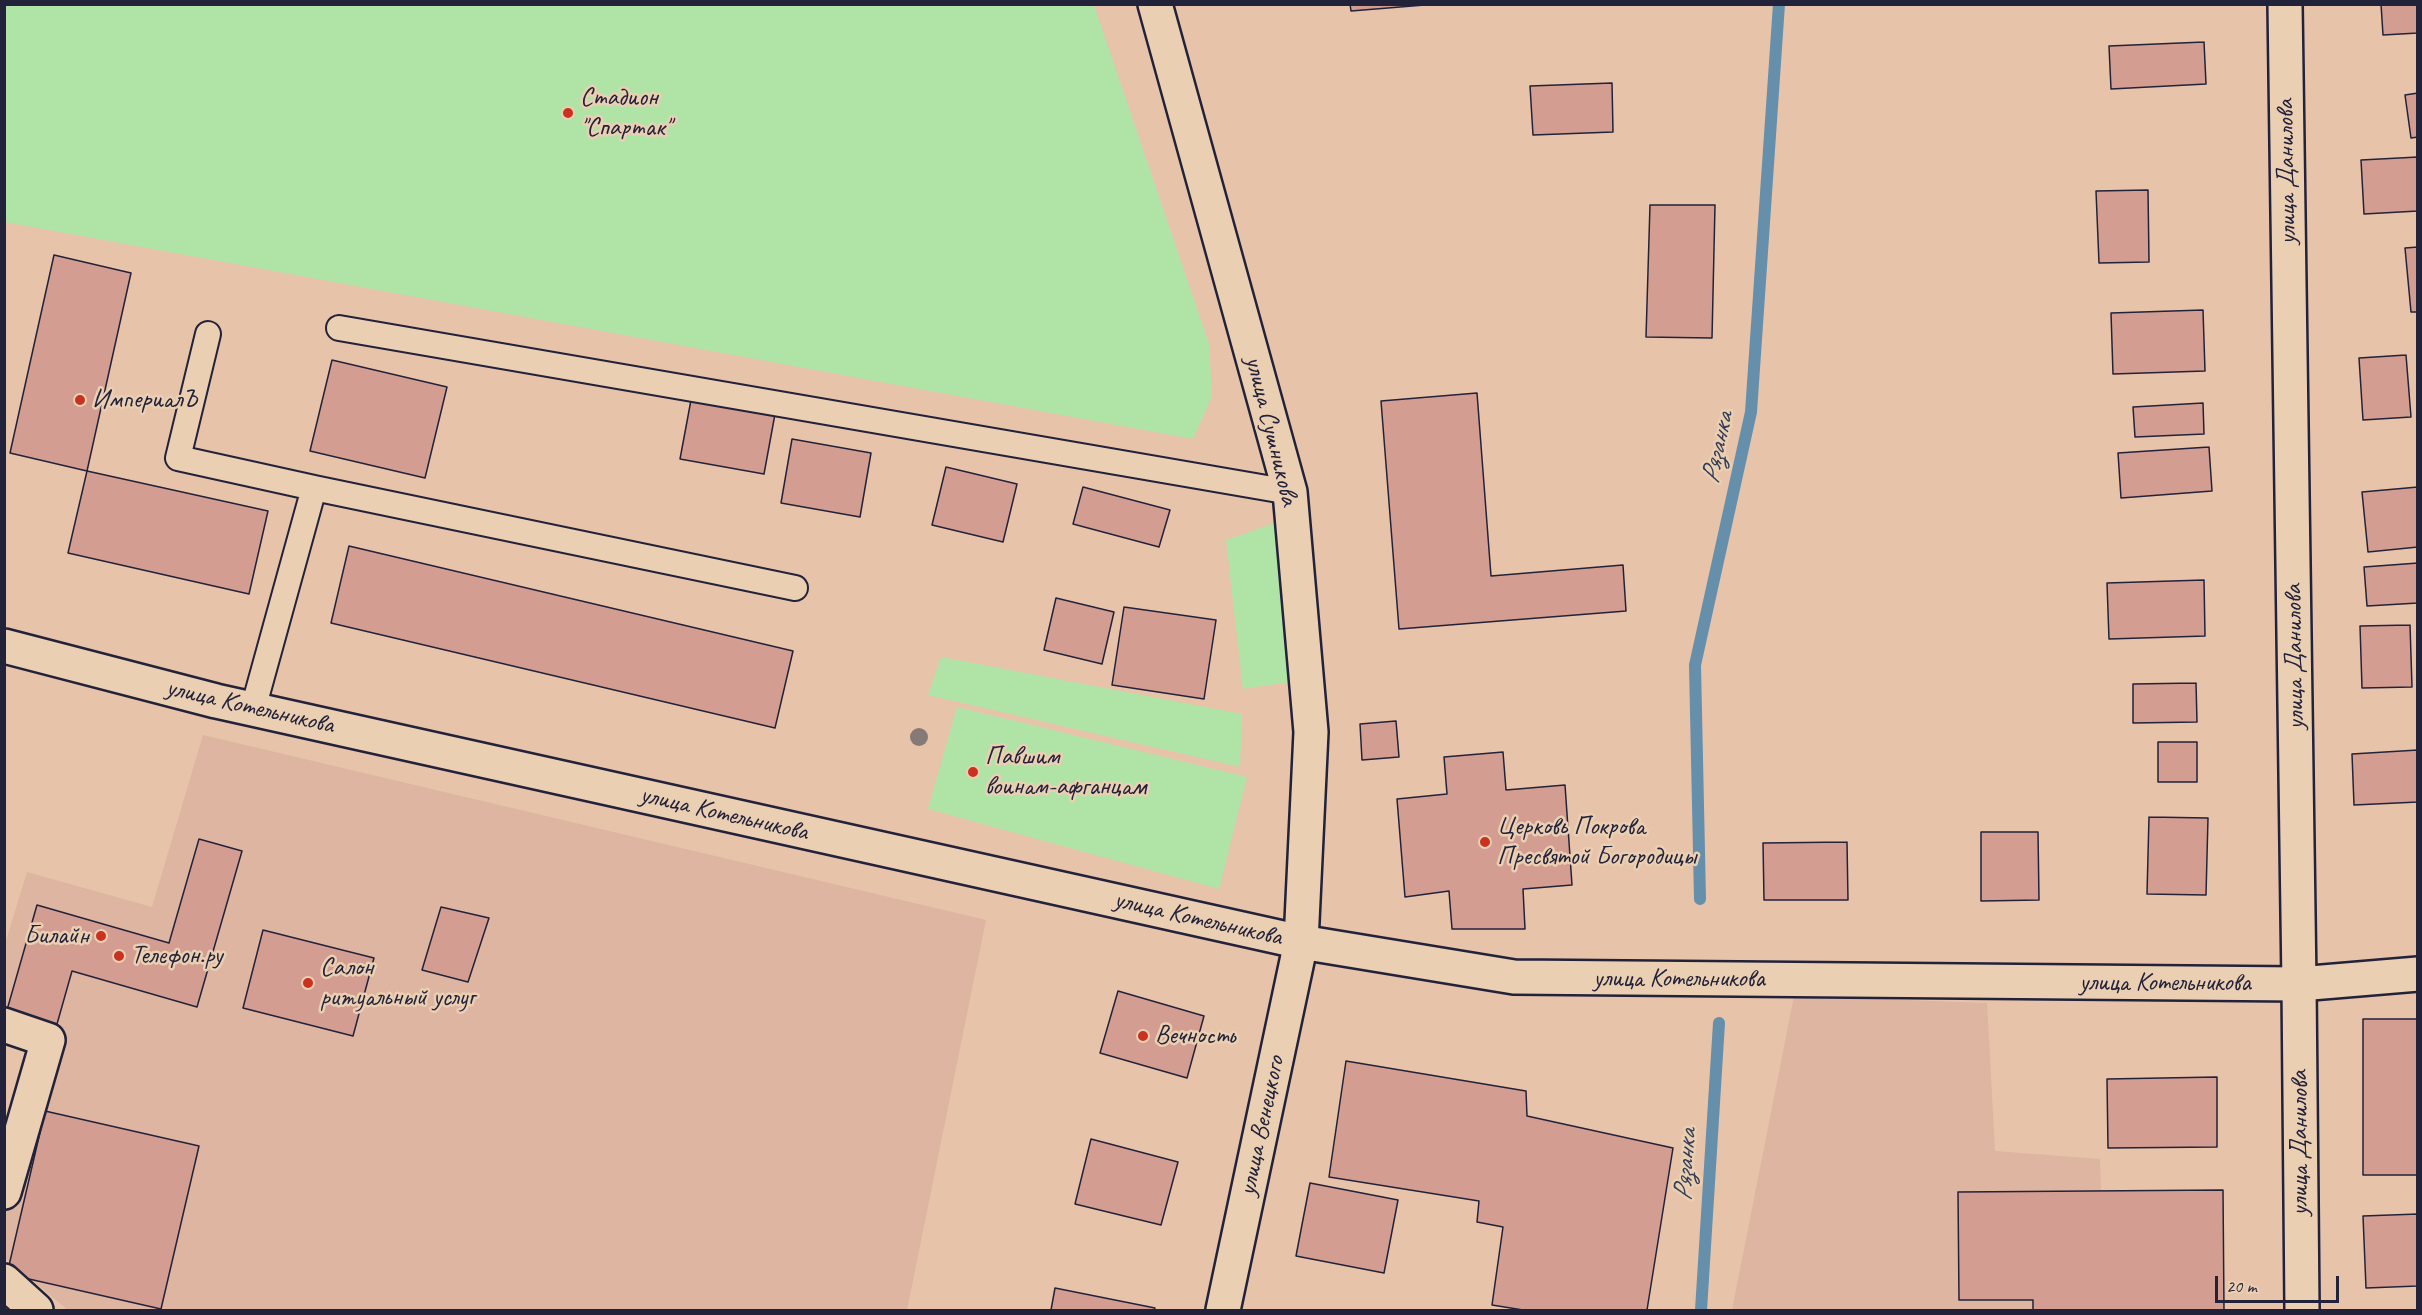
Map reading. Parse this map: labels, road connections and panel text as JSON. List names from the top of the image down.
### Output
{
  "streets": {
    "street": [
      "улица Данилова",
      "улица Сушникова",
      "улица Котельникова",
      "улица Венецкого"
    ]
  },
  "crossings": [
    ["улица Данилова", "улица Котельникова"],
    ["улица Сушникова", "улица Котельникова"],
    ["улица Сушникова", "улица Венецкого"],
    ["улица Котельникова", "улица Венецкого"]
  ],
  "water": ["Рязанка"],
  "places": [
    "Стадион \"Спартак\"",
    "ИмпериалЪ",
    "Павшим воинам-афганцам",
    "Церковь Покрова Пресвятой Богородицы",
    "Билайн",
    "Телефон.ру",
    "Салон ритуальный услуг",
    "Вечность"
  ],
  "scale_bar": "20 m"
}
